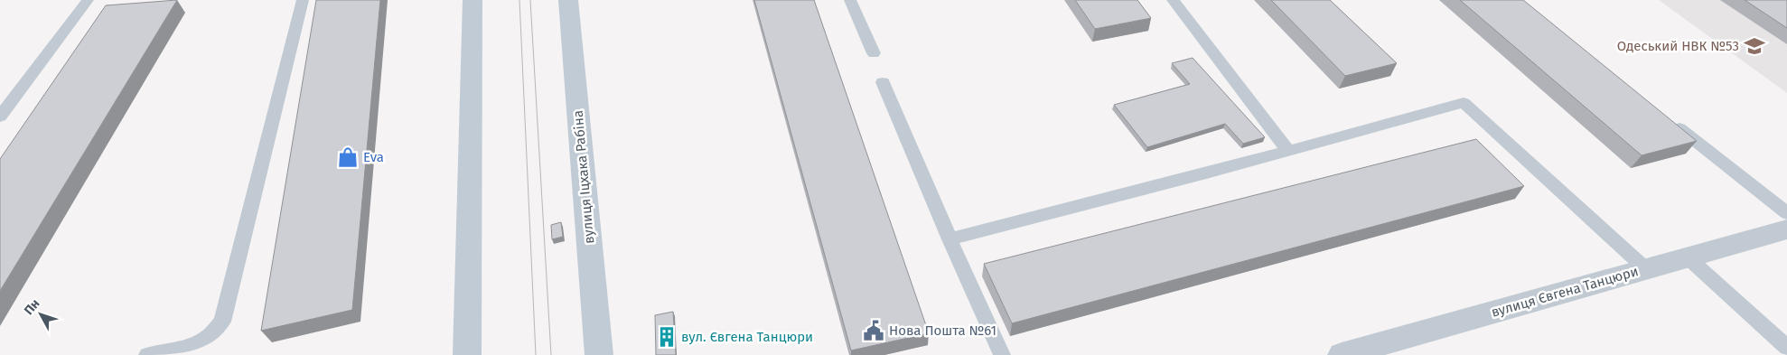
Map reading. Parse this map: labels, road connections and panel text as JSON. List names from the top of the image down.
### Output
{
  "streets": {
    "main road": ["вулиця Іцхака Рабіна"],
    "street": ["вулиця Євгена Танцюри"]
  },
  "places": {
    "school or university": ["Одеський НВК №53"],
    "shop": ["Eva"],
    "public building": ["Нова Пошта №61"],
    "building": ["вул. Євгена Танцюри"]
  },
  "north": "top left"
}
